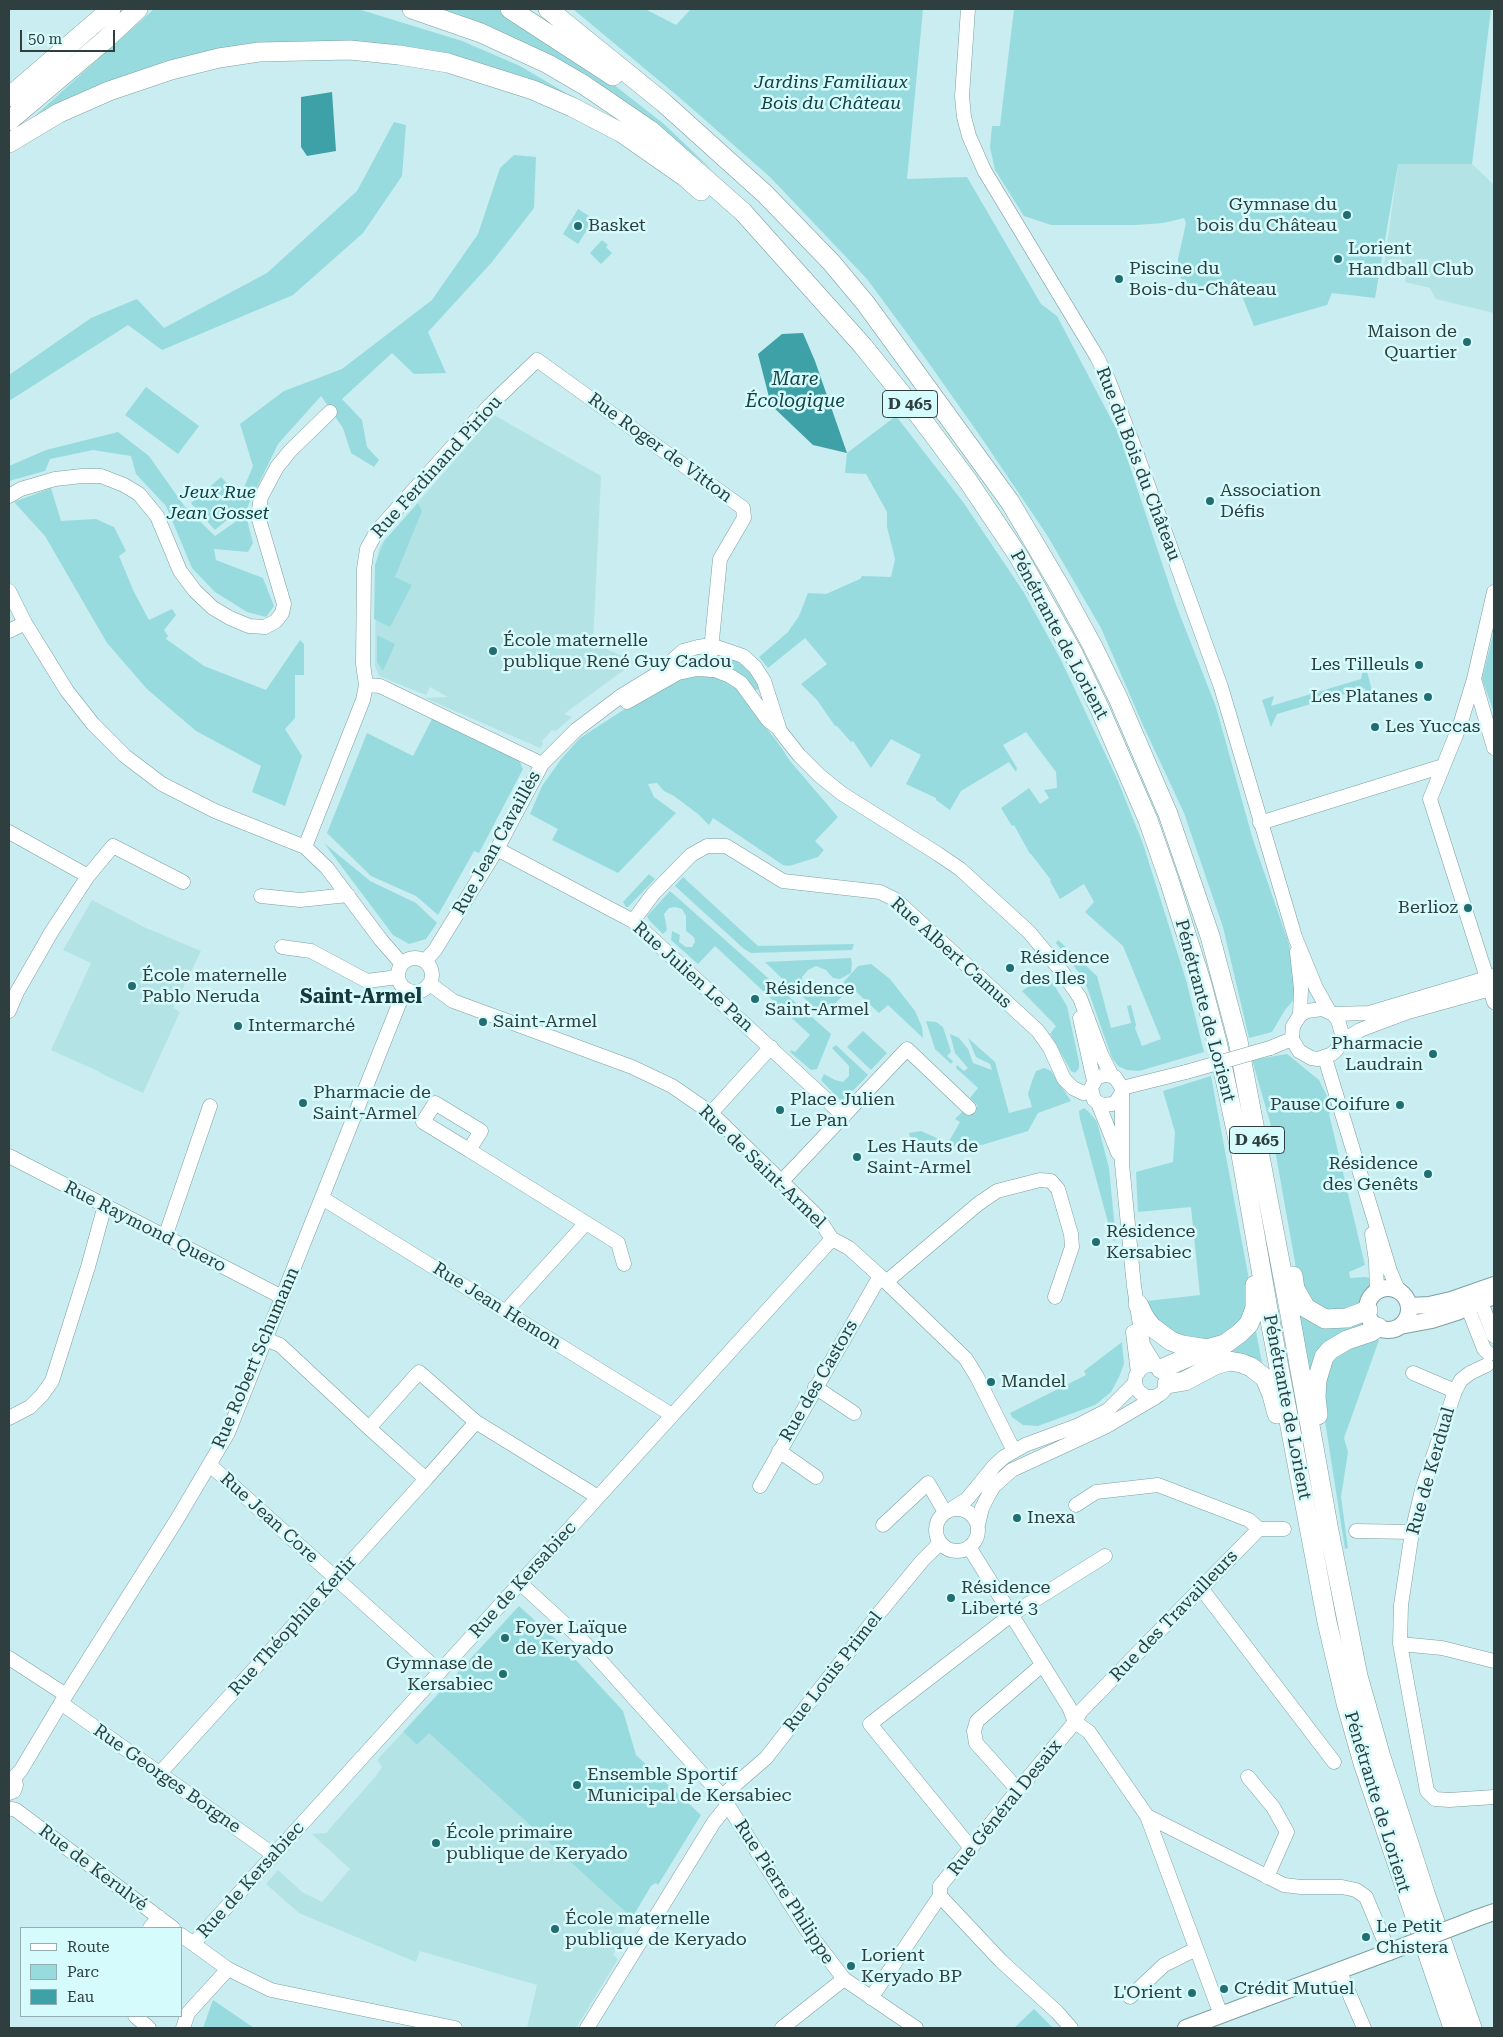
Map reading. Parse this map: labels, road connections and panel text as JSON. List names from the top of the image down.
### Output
{
  "streets": {
    "highway": ["D 465", "Pénétrante de Lorient"],
    "street": [
      "Rue Roger de Vitton",
      "Rue du Bois du Château",
      "Rue Ferdinand Piriou",
      "Rue Jean Cavaillès",
      "Rue Albert Camus",
      "Rue Julien Le Pan",
      "Rue de Saint-Armel",
      "Rue Raymond Quero",
      "Rue Jean Hemon",
      "Rue Robert Schumann",
      "Rue des Castors",
      "Rue de Kerdual",
      "Rue Jean Core",
      "Rue de Kersabiec",
      "Rue des Travailleurs",
      "Rue Théophile Kerlir",
      "Rue Louis Primel",
      "Rue Georges Borgne",
      "Rue Général Desaix",
      "Rue de Kerulvé",
      "Rue Pierre Philippe"
    ]
  },
  "crossings": [
    ["Rue Roger de Vitton", "Rue Ferdinand Piriou"],
    ["Rue Roger de Vitton", "Rue Jean Cavaillès"],
    ["Rue Jean Cavaillès", "Rue Julien Le Pan"],
    ["Rue Jean Cavaillès", "Rue de Saint-Armel"],
    ["Rue Jean Cavaillès", "Rue Robert Schumann"],
    ["Rue Albert Camus", "Rue Julien Le Pan"],
    ["Rue de Saint-Armel", "Rue Robert Schumann"],
    ["Rue de Saint-Armel", "Rue des Castors"],
    ["Rue de Saint-Armel", "Rue de Kersabiec"],
    ["Rue Raymond Quero", "Rue Robert Schumann"],
    ["Rue Jean Hemon", "Rue Robert Schumann"],
    ["Rue Jean Hemon", "Rue de Kersabiec"],
    ["Rue Robert Schumann", "Rue Jean Core"],
    ["Rue Robert Schumann", "Rue Georges Borgne"],
    ["Rue Robert Schumann", "Rue de Kerulvé"],
    ["Rue Jean Core", "Rue de Kersabiec"],
    ["Rue Jean Core", "Rue Théophile Kerlir"],
    ["Rue de Kersabiec", "Rue Georges Borgne"],
    ["Rue de Kersabiec", "Rue Pierre Philippe"],
    ["Rue des Travailleurs", "Rue Général Desaix"],
    ["Rue Théophile Kerlir", "Rue Georges Borgne"],
    ["Rue Louis Primel", "Rue Pierre Philippe"],
    ["Rue Général Desaix", "Rue Pierre Philippe"]
  ],
  "districts": ["Saint-Armel"],
  "water": ["Mare Écologique"],
  "parks": ["Jardins Familiaux Bois du Château", "Jeux Rue Jean Gosset"],
  "places": [
    "Gymnase du bois du Château",
    "Basket",
    "Lorient Handball Club",
    "Piscine du Bois-du-Château",
    "Maison de Quartier",
    "Association Défis",
    "École maternelle publique René Guy Cadou",
    "Les Tilleuls",
    "Les Platanes",
    "Les Yuccas",
    "Berlioz",
    "Résidence des Iles",
    "École maternelle Pablo Neruda",
    "Résidence Saint-Armel",
    "Saint-Armel",
    "Intermarché",
    "Pharmacie Laudrain",
    "Pharmacie de Saint-Armel",
    "Pause Coifure",
    "Place Julien Le Pan",
    "Les Hauts de Saint-Armel",
    "Résidence des Genêts",
    "Résidence Kersabiec",
    "Mandel",
    "Inexa",
    "Résidence Liberté 3",
    "Foyer Laïque de Keryado",
    "Gymnase de Kersabiec",
    "Ensemble Sportif Municipal de Kersabiec",
    "École primaire publique de Keryado",
    "École maternelle publique de Keryado",
    "Le Petit Chistera",
    "Lorient Keryado BP",
    "Crédit Mutuel",
    "L'Orient"
  ],
  "legend": ["Route", "Parc", "Eau"],
  "scale_bar": "50 m"
}
